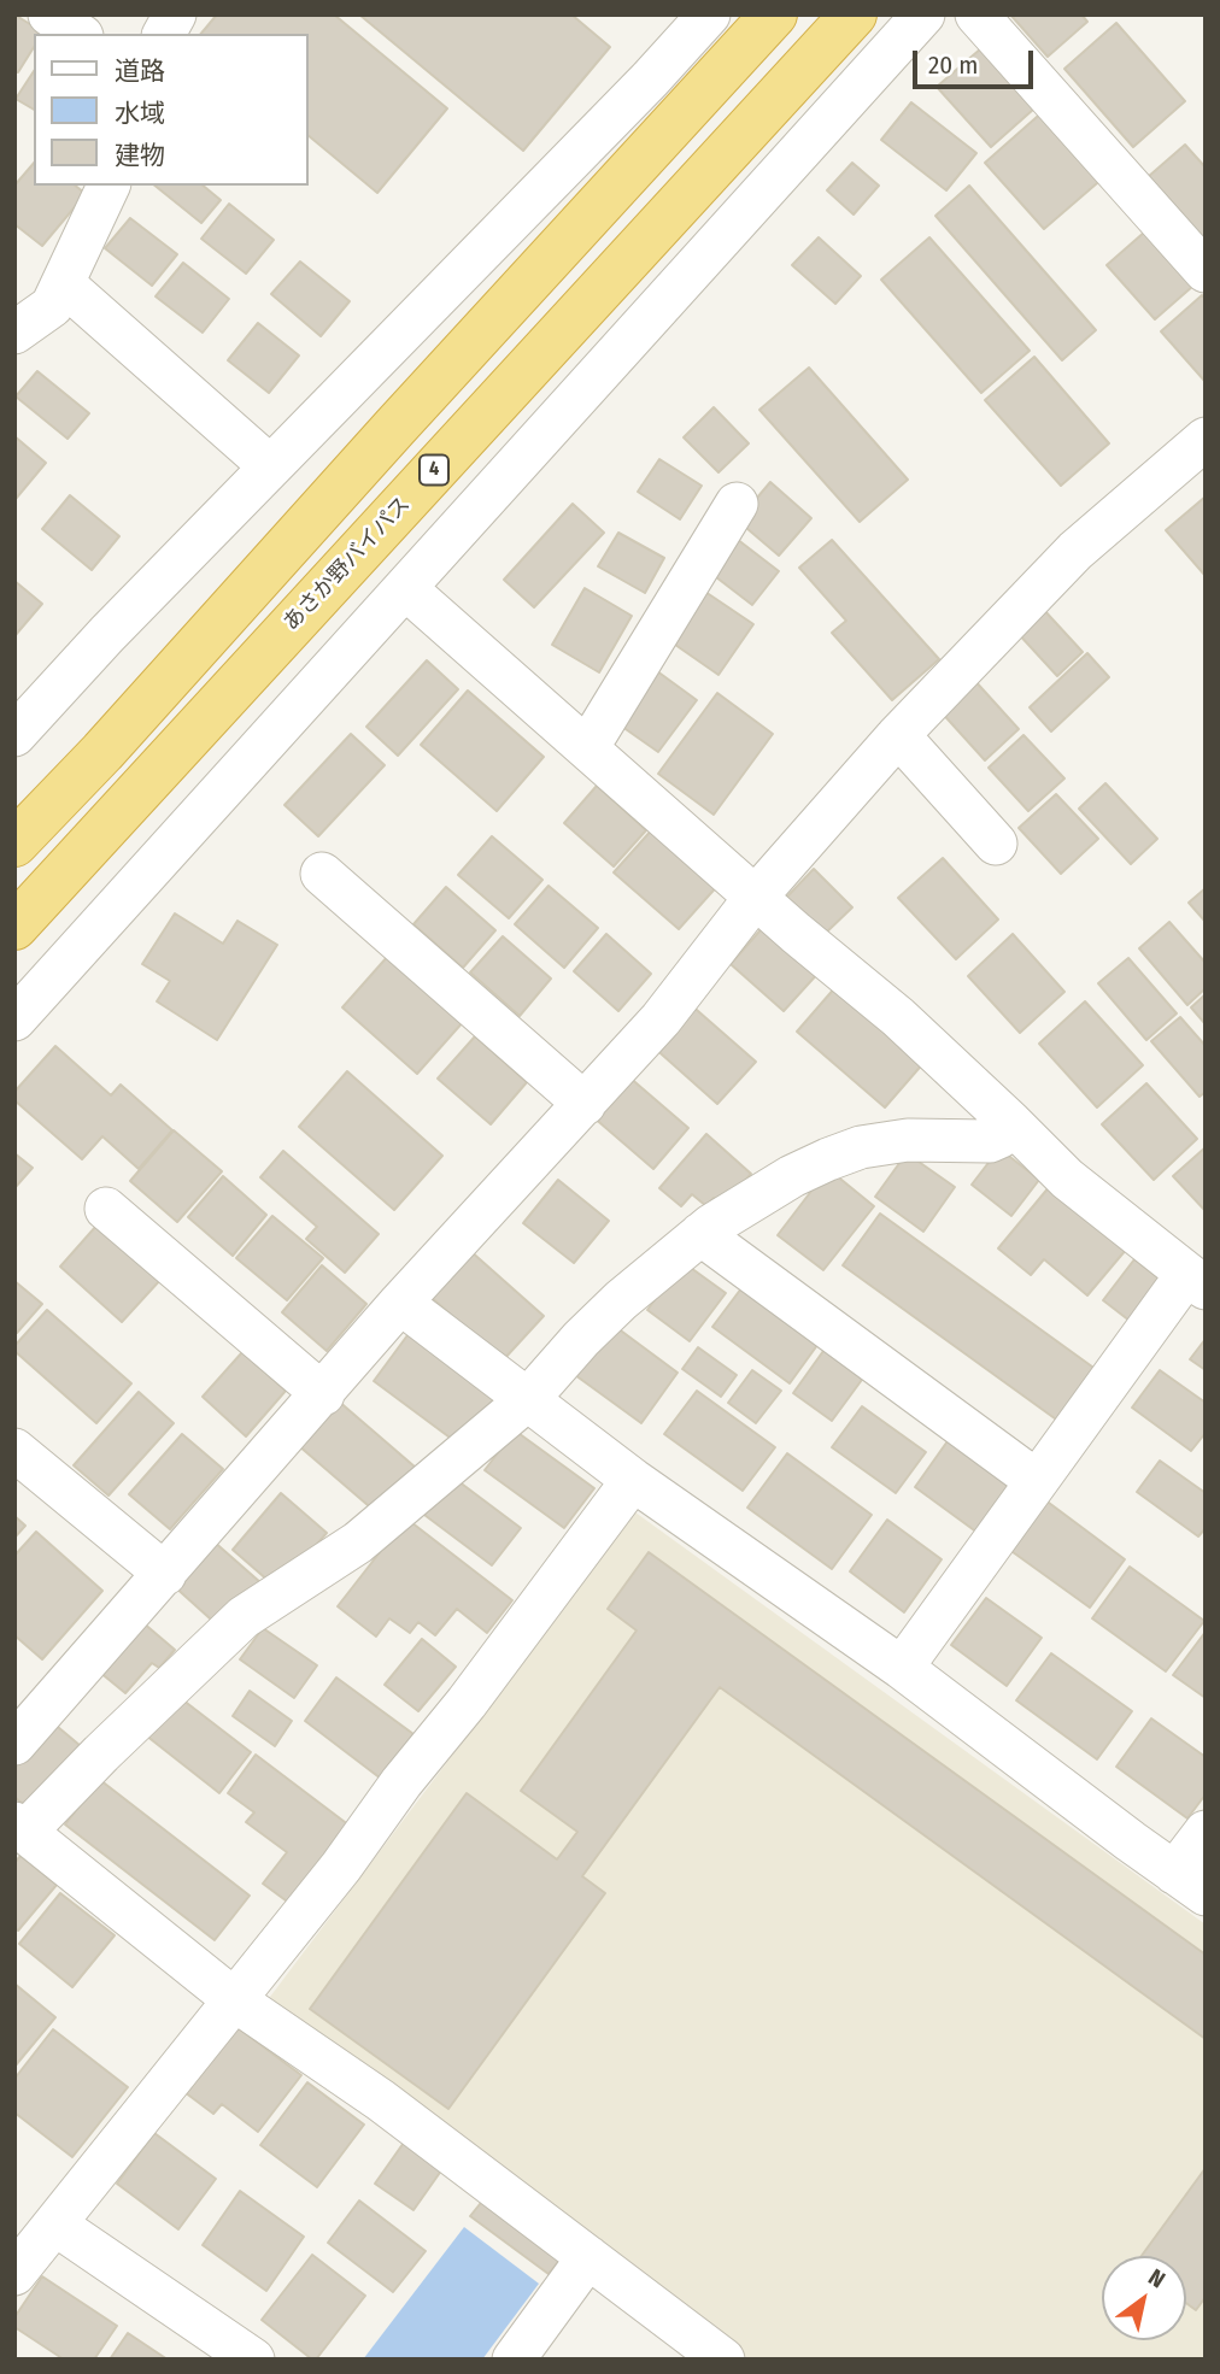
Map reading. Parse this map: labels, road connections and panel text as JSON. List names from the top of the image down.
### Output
{
  "streets": {
    "highway": ["4", "あさか野バイパス"]
  },
  "legend": ["道路", "水域", "建物"],
  "scale_bar": "20 m",
  "north": "top right"
}
